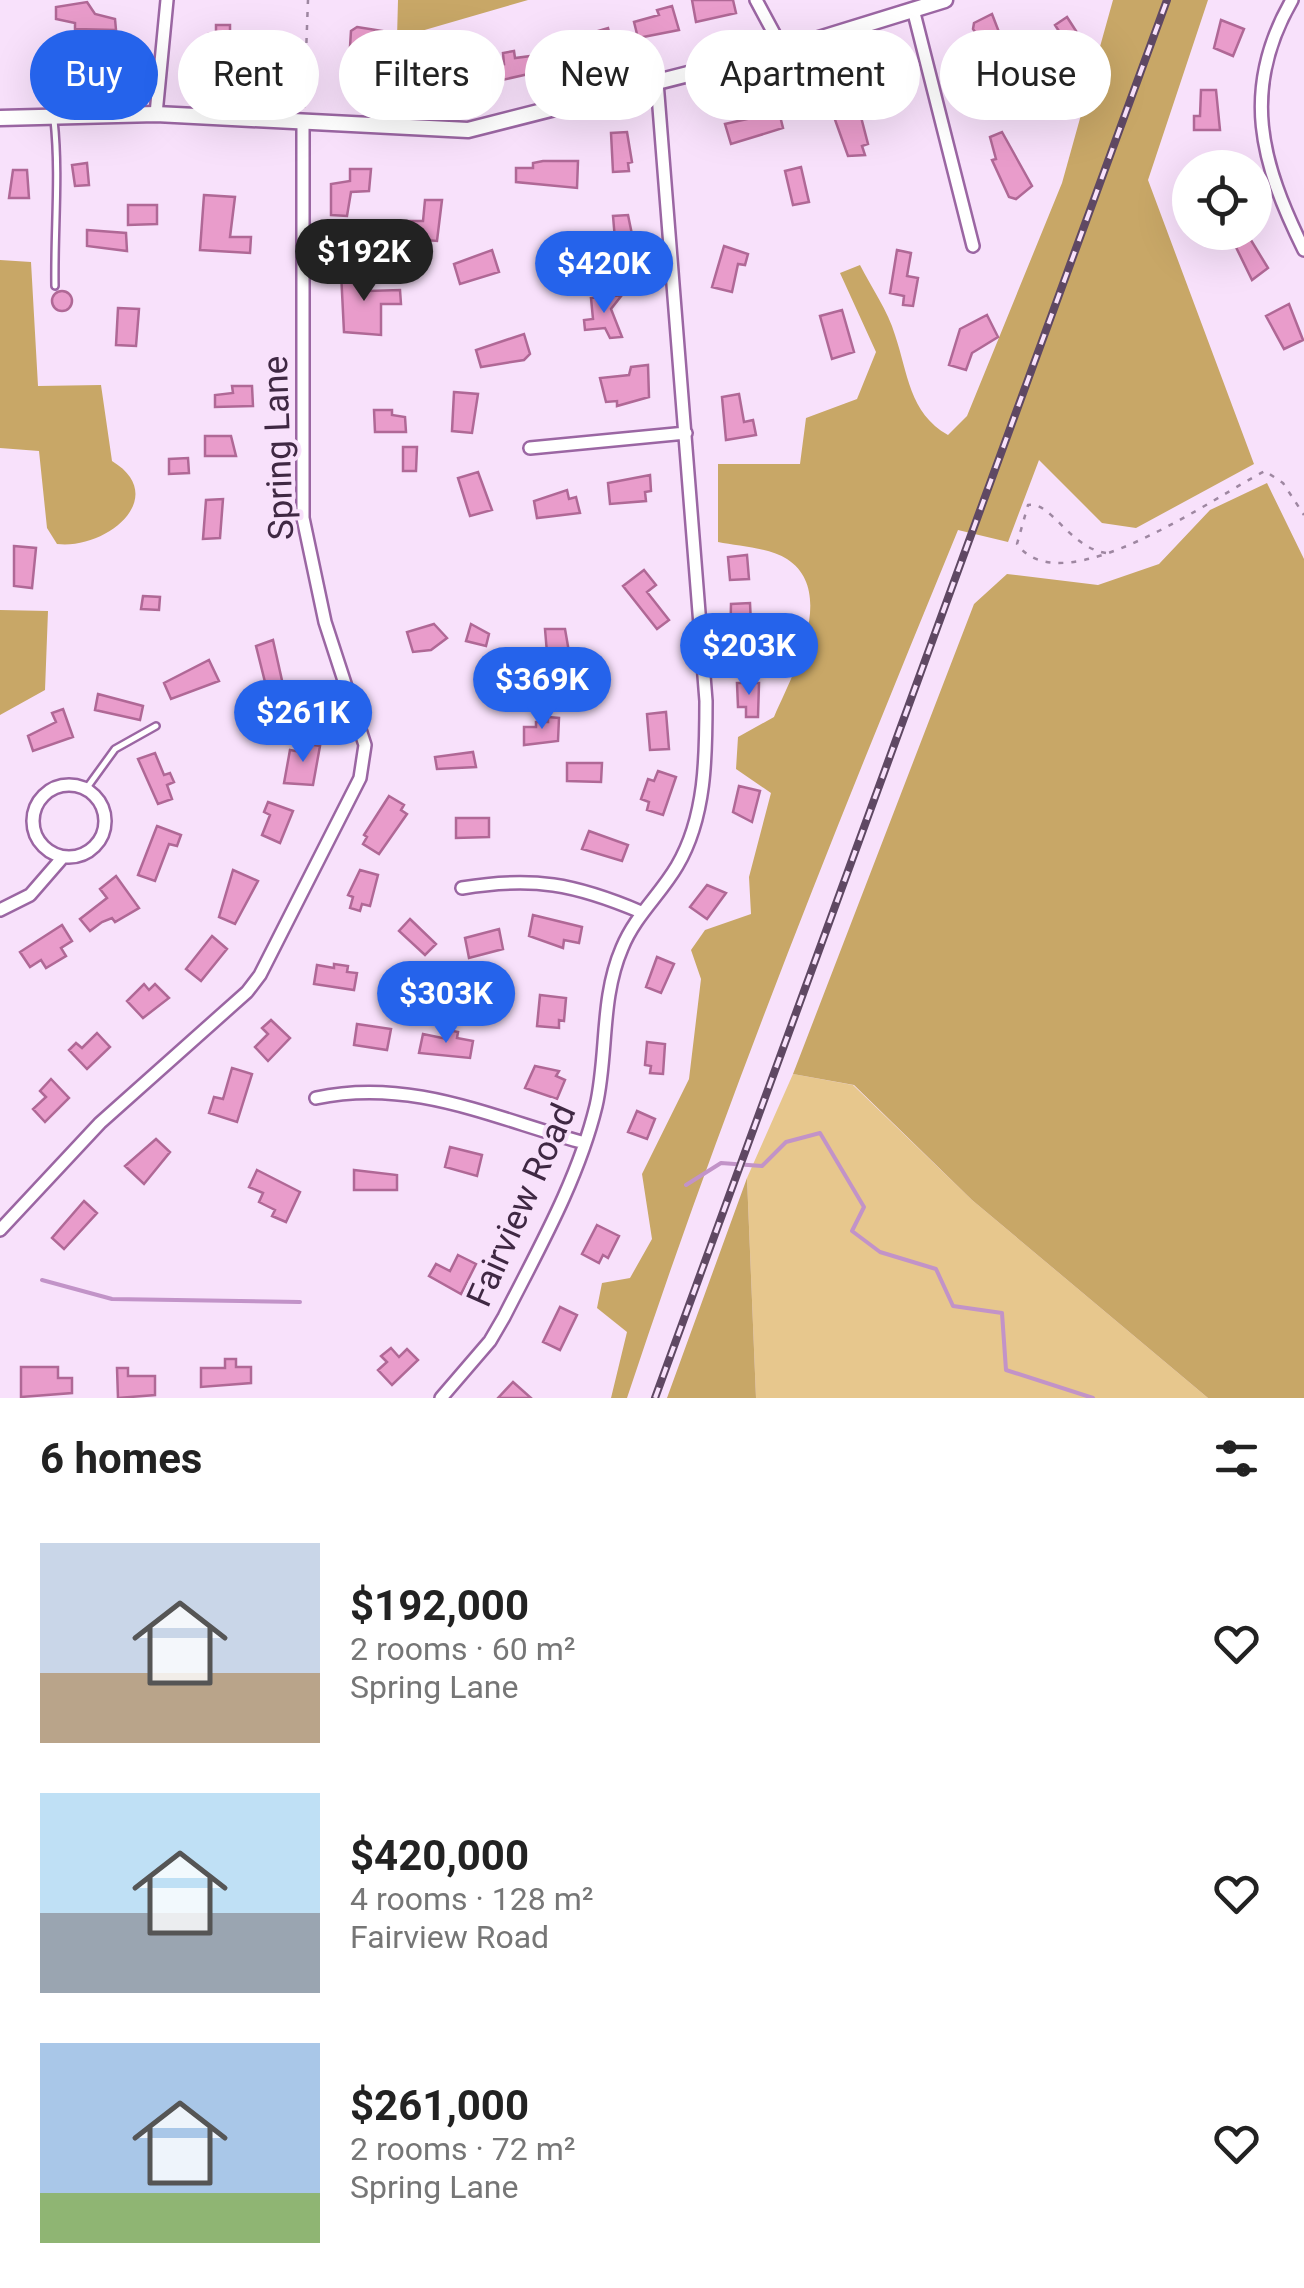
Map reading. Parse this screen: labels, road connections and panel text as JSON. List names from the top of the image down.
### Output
{
  "streets": {
    "street": ["Spring Lane", "Fairview Road"]
  },
  "page": {
    "chip": [
      "Buy",
      "Rent",
      "Filters",
      "New",
      "Apartment",
      "House"
    ],
    "price": [
      "$192K",
      "$420K",
      "$203K",
      "$369K",
      "$261K",
      "$303K"
    ],
    "heading": "6 homes",
    "list": [
      {
        "name": "$192,000",
        "note": "2 rooms · 60 m² · Spring Lane"
      },
      {
        "name": "$420,000",
        "note": "4 rooms · 128 m² · Fairview Road"
      },
      {
        "name": "$261,000",
        "note": "2 rooms · 72 m² · Spring Lane"
      }
    ]
  }
}
